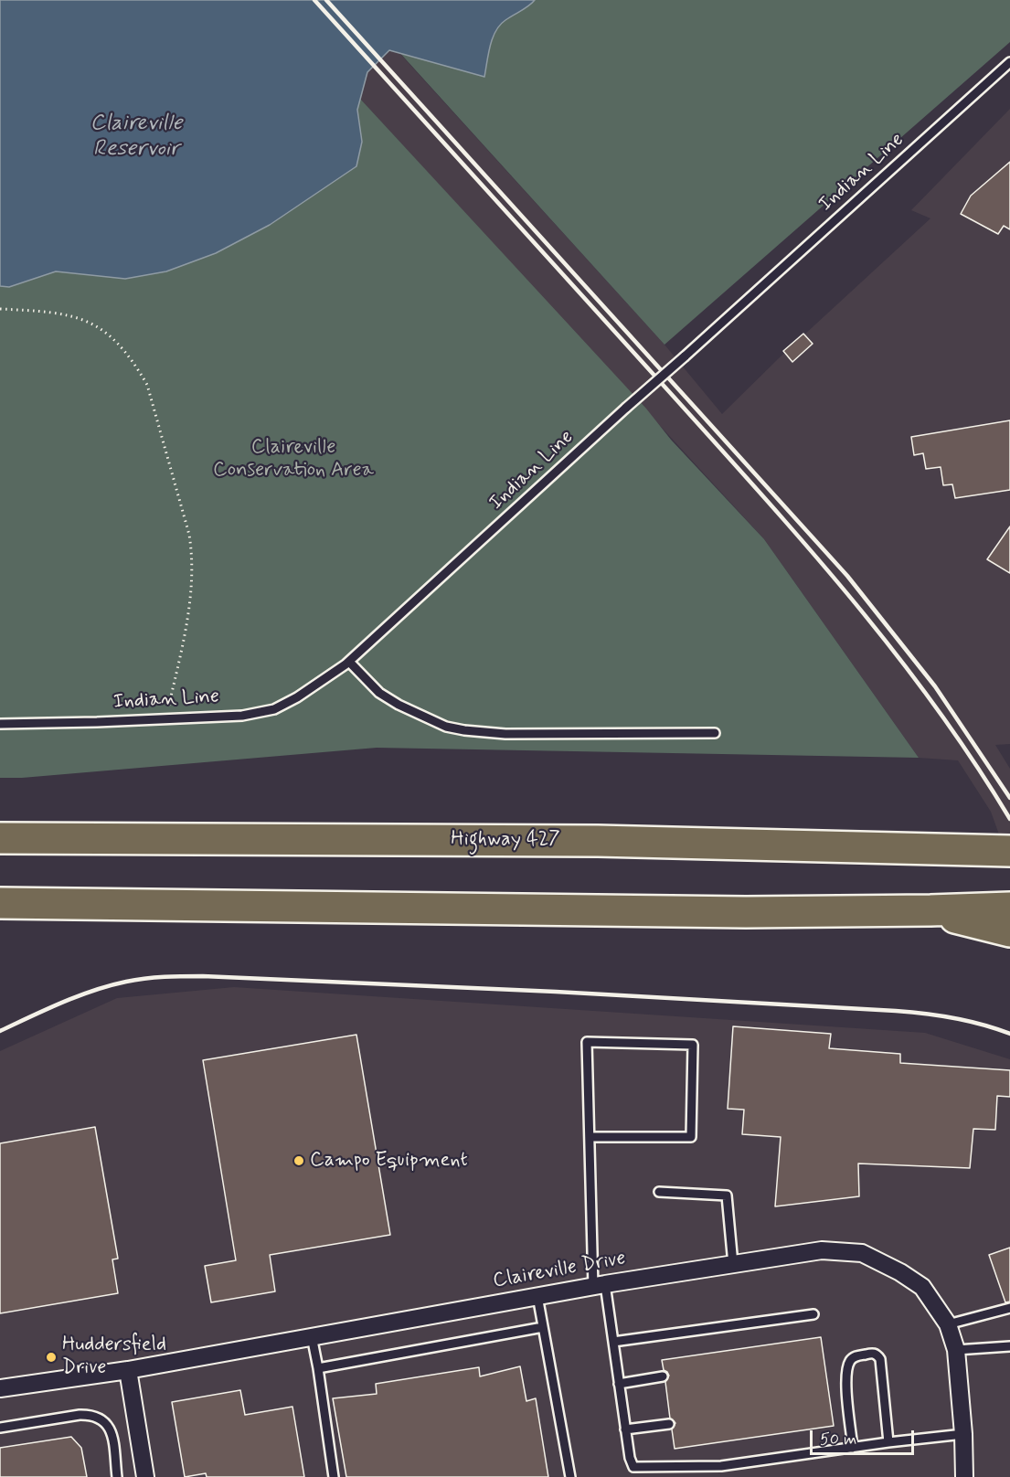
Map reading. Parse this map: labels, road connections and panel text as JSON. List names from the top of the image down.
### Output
{
  "streets": {
    "highway": ["Highway 427"],
    "street": ["Claireville Drive"],
    "lane": ["Indian Line"]
  },
  "water": ["Claireville Reservoir"],
  "parks": ["Claireville Conservation Area"],
  "places": ["Campo Equipment", "Huddersfield Drive"],
  "scale_bar": "50 m"
}
